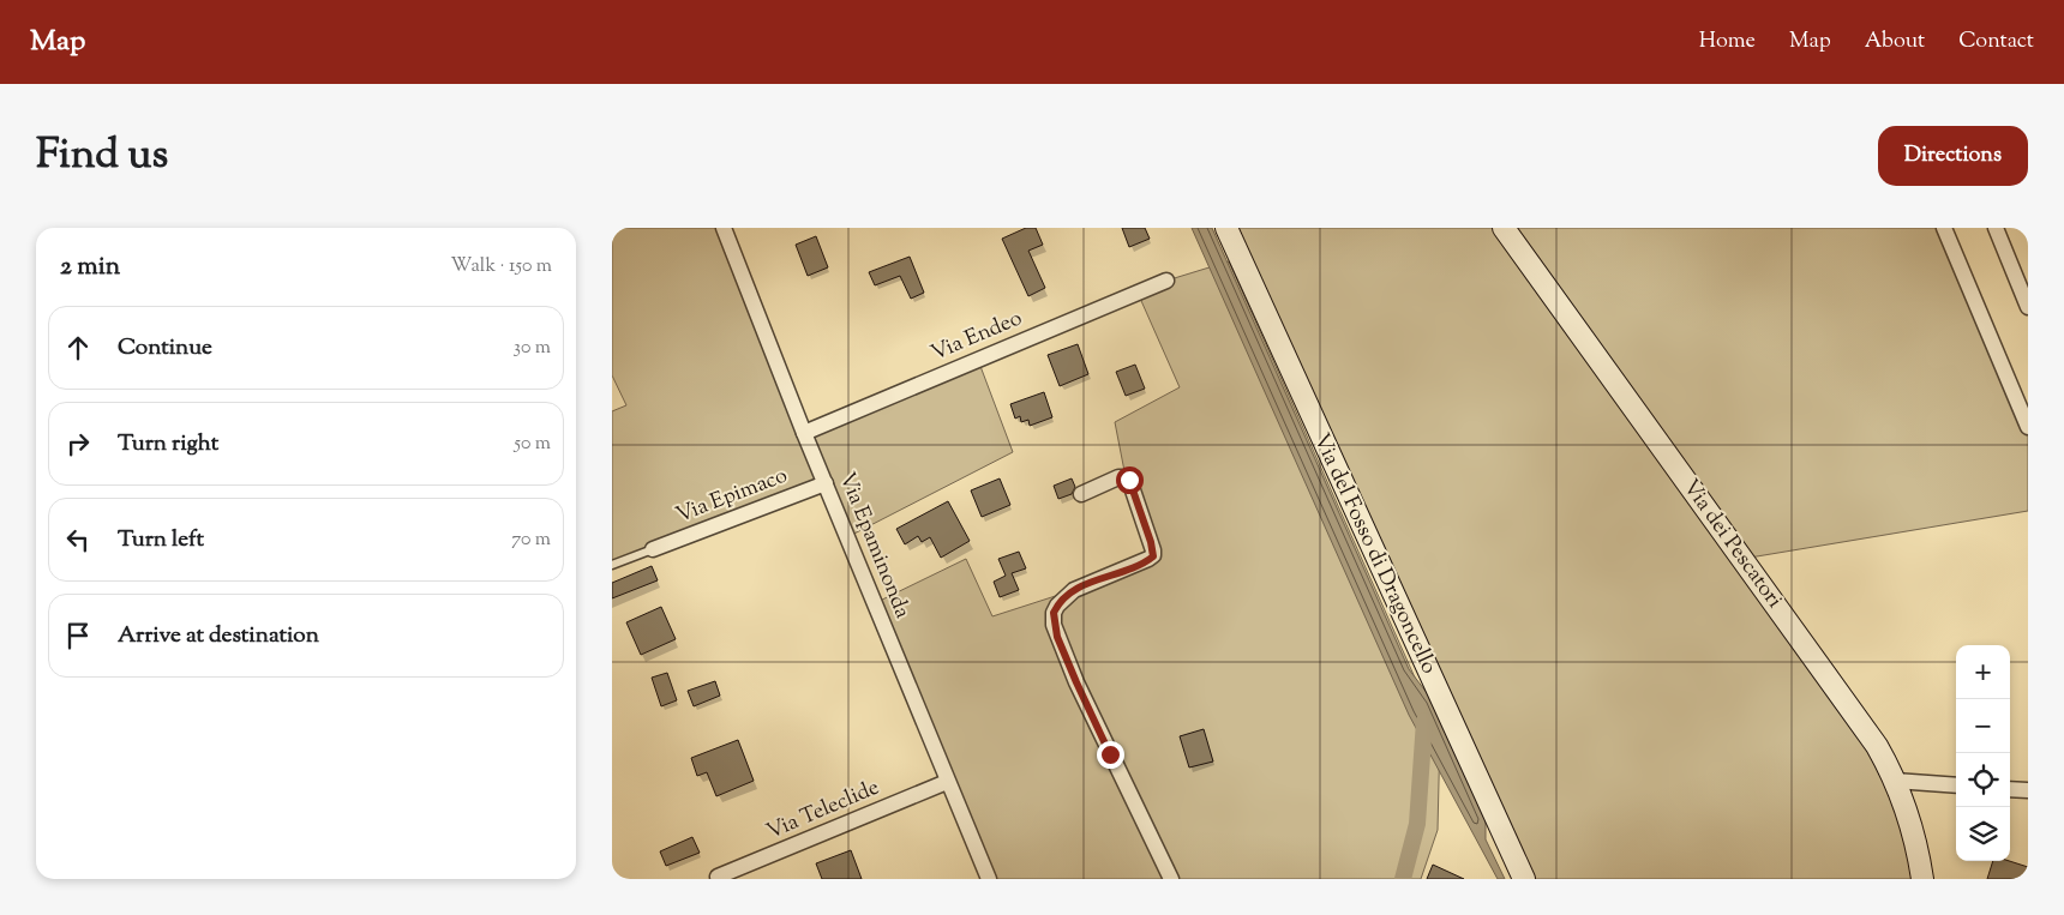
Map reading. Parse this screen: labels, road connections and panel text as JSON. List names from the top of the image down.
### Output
{
  "streets": {
    "street": [
      "Via Endeo",
      "Via Epimaco",
      "Via dei Pescatori",
      "Via Epaminonda",
      "Via del Fosso di Dragoncello",
      "Via Teleclide"
    ]
  },
  "crossings": [
    ["Via Endeo", "Via Epaminonda"],
    ["Via Epimaco", "Via Epaminonda"],
    ["Via Epaminonda", "Via Teleclide"]
  ],
  "page": {
    "header": "Map",
    "nav": [
      "Home",
      "Map",
      "About",
      "Contact"
    ],
    "title": "Find us",
    "buttons": "Directions",
    "heading": ["2 min", "Walk · 150 m"],
    "list": [
      ["Continue", "30 m"],
      ["Turn right", "50 m"],
      ["Turn left", "70 m"],
      "Arrive at destination"
    ],
    "map_buttons": ["+", "−"]
  }
}
